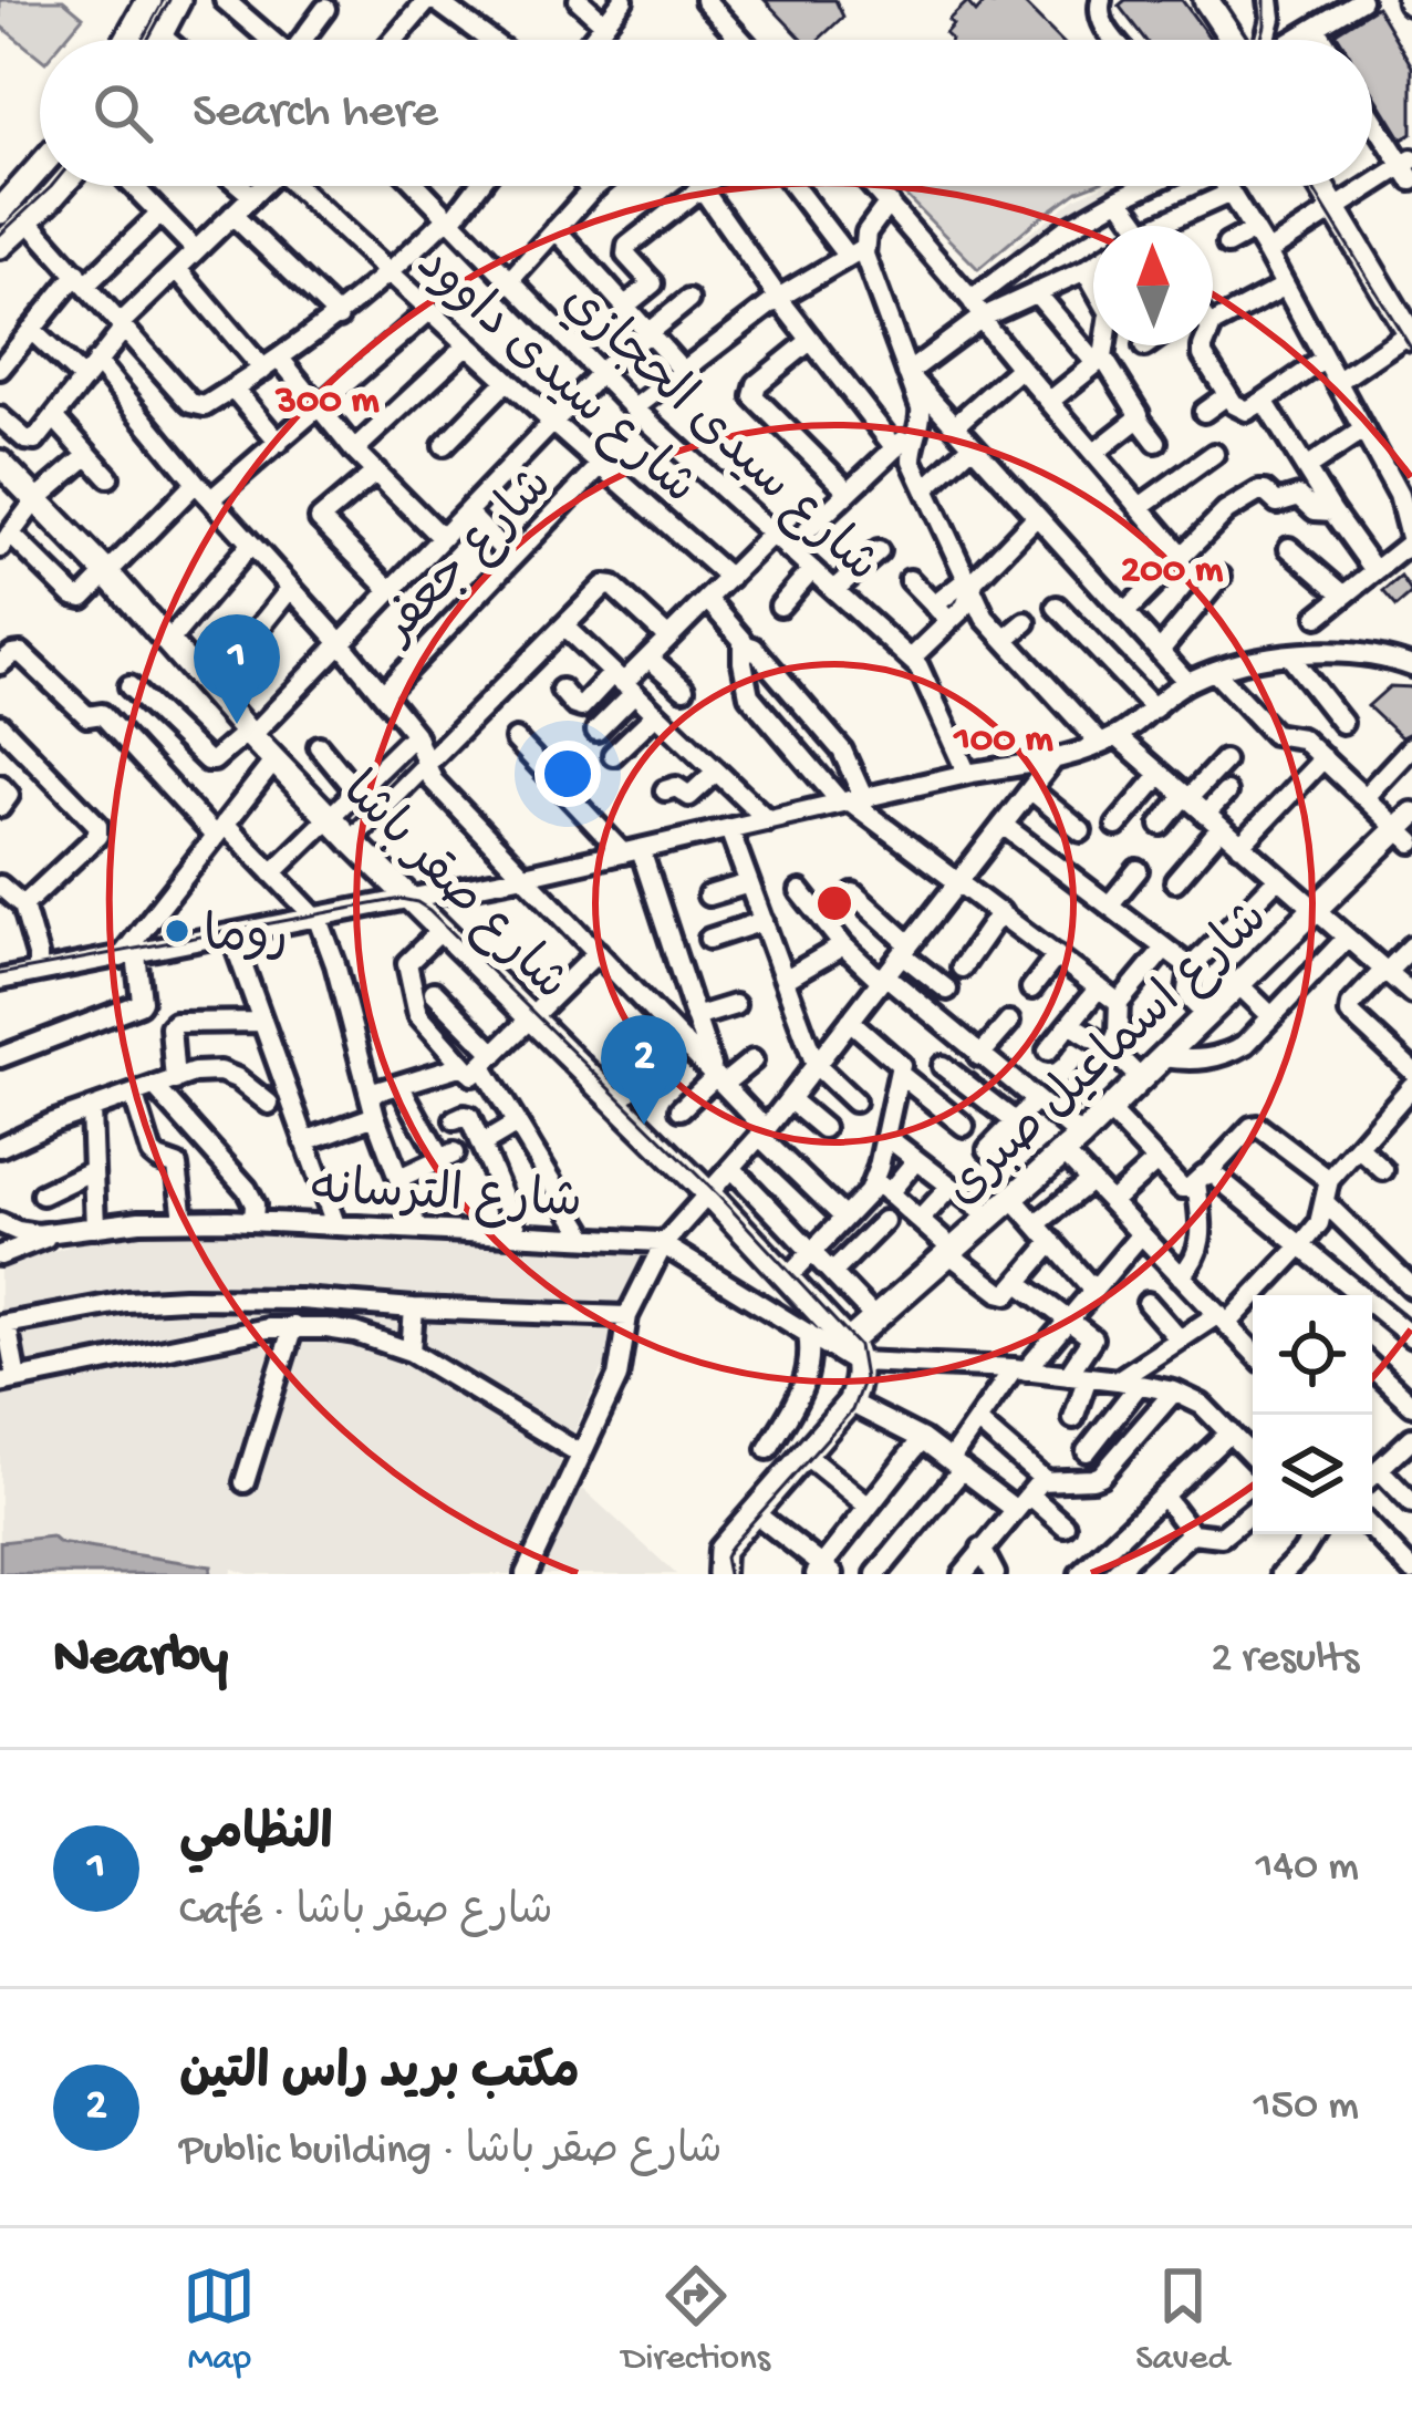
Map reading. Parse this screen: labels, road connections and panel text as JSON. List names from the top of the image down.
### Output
{
  "streets": {
    "main road": ["شارع صقر باشا", "شارع اسماعيل صبرى"],
    "street": [
      "شارع سيدى داوود",
      "شارع سيدى الحجازي",
      "شارع جعفر",
      "شارع الترسانه"
    ]
  },
  "crossings": [
    ["شارع سيدى داوود", "شارع جعفر"],
    ["شارع صقر باشا", "شارع اسماعيل صبرى"],
    ["شارع صقر باشا", "شارع الترسانه"],
    ["شارع اسماعيل صبرى", "شارع الترسانه"]
  ],
  "places": ["روما"],
  "north": "top",
  "page": {
    "search": "Search here",
    "pins": ["1", "2"],
    "heading": ["Nearby", "2 results"],
    "list": [
      {
        "mark": "1",
        "name": "النظامي",
        "note": "Café · شارع صقر باشا",
        "value": "140 m"
      },
      {
        "mark": "2",
        "name": "مكتب بريد راس التين",
        "note": "Public building · شارع صقر باشا",
        "value": "150 m"
      }
    ],
    "nav": ["Map", "Directions", "Saved"]
  },
  "rings": ["300 m", "200 m", "100 m"]
}
